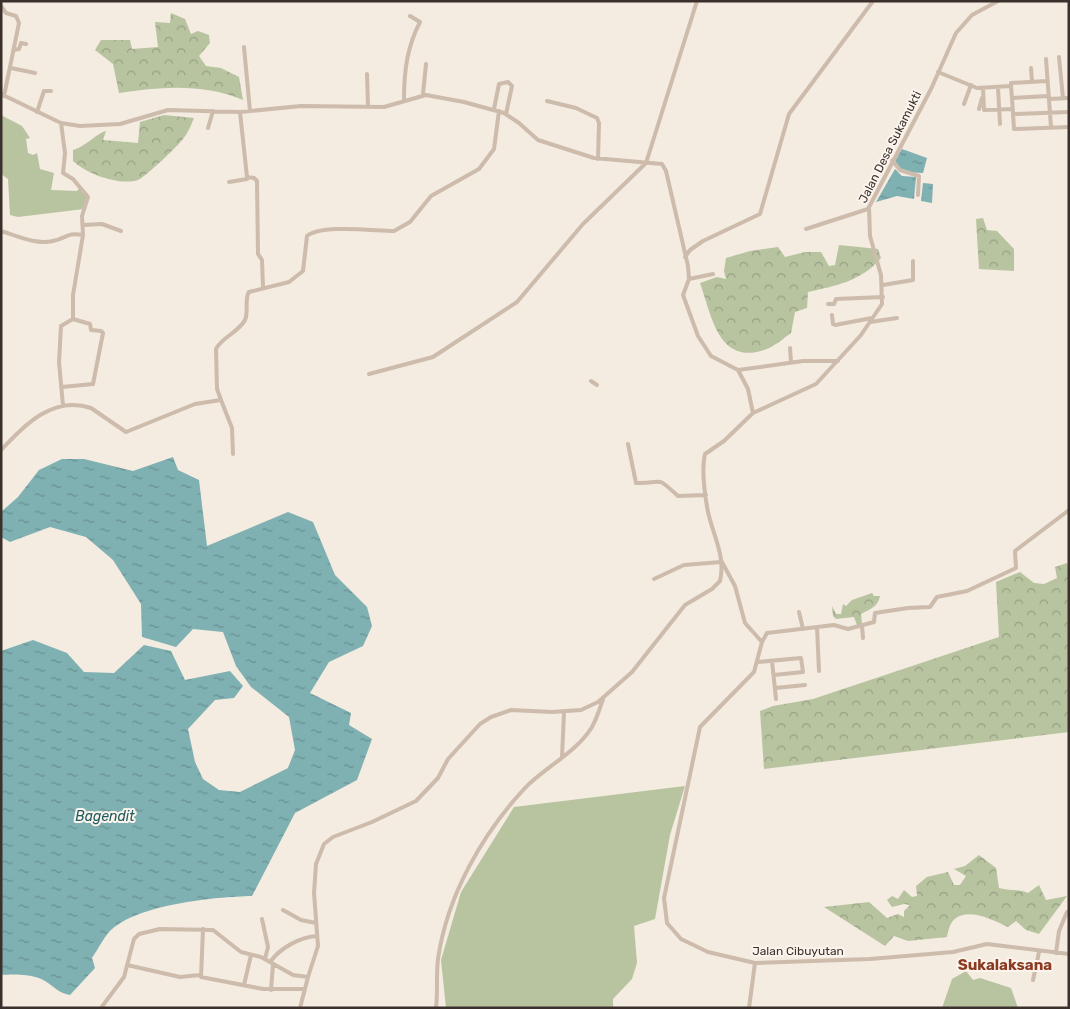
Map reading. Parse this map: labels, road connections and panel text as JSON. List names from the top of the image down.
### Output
{
  "streets": {
    "street": ["Jalan Desa Sukamukti", "Jalan Cibuyutan"]
  },
  "districts": ["Sukalaksana"],
  "water": ["Bagendit"]
}
